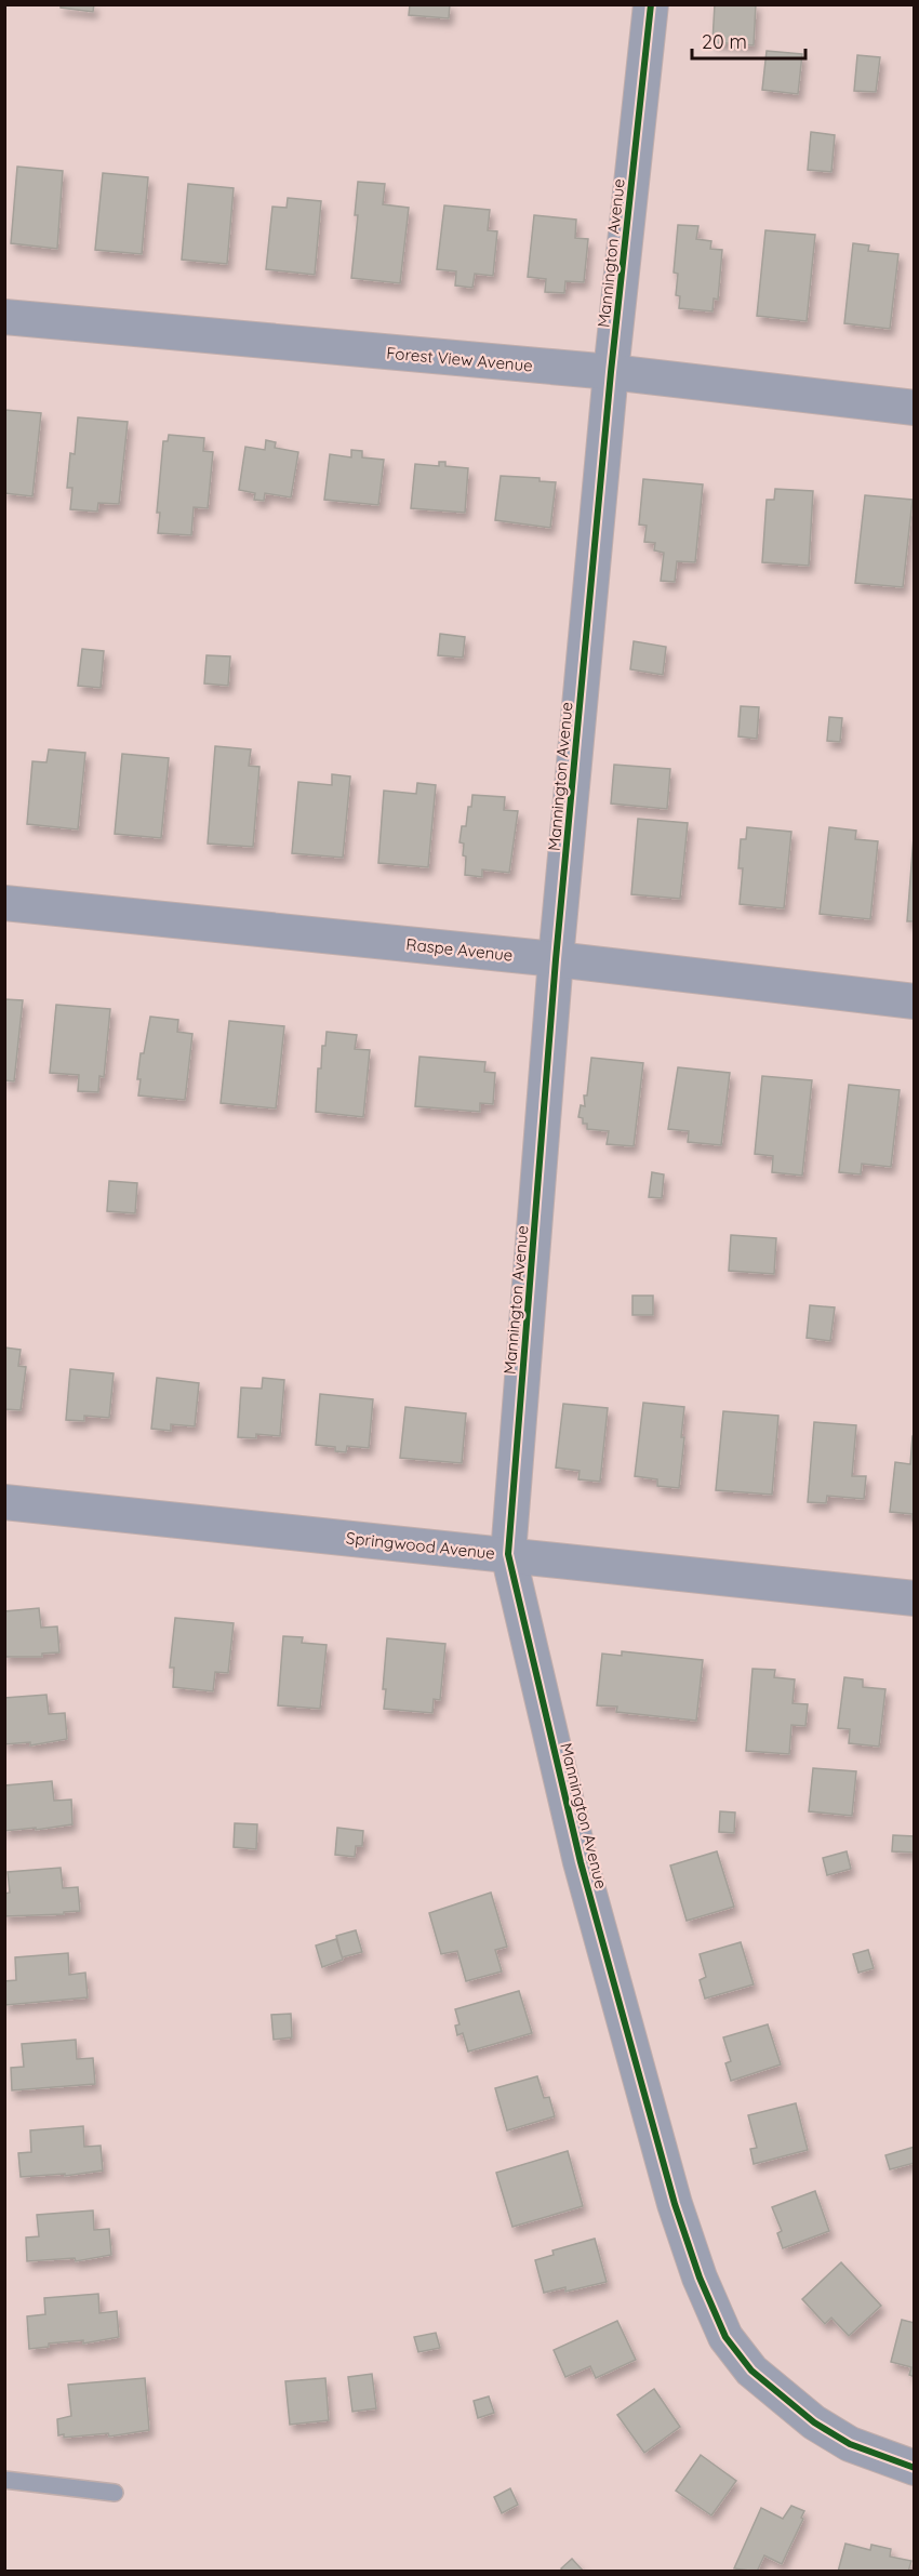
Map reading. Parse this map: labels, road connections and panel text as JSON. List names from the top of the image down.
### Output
{
  "streets": {
    "street": [
      "Mannington Avenue",
      "Forest View Avenue",
      "Raspe Avenue",
      "Springwood Avenue"
    ]
  },
  "crossings": [
    ["Mannington Avenue", "Forest View Avenue"],
    ["Mannington Avenue", "Raspe Avenue"],
    ["Mannington Avenue", "Springwood Avenue"]
  ],
  "scale_bar": "20 m"
}
